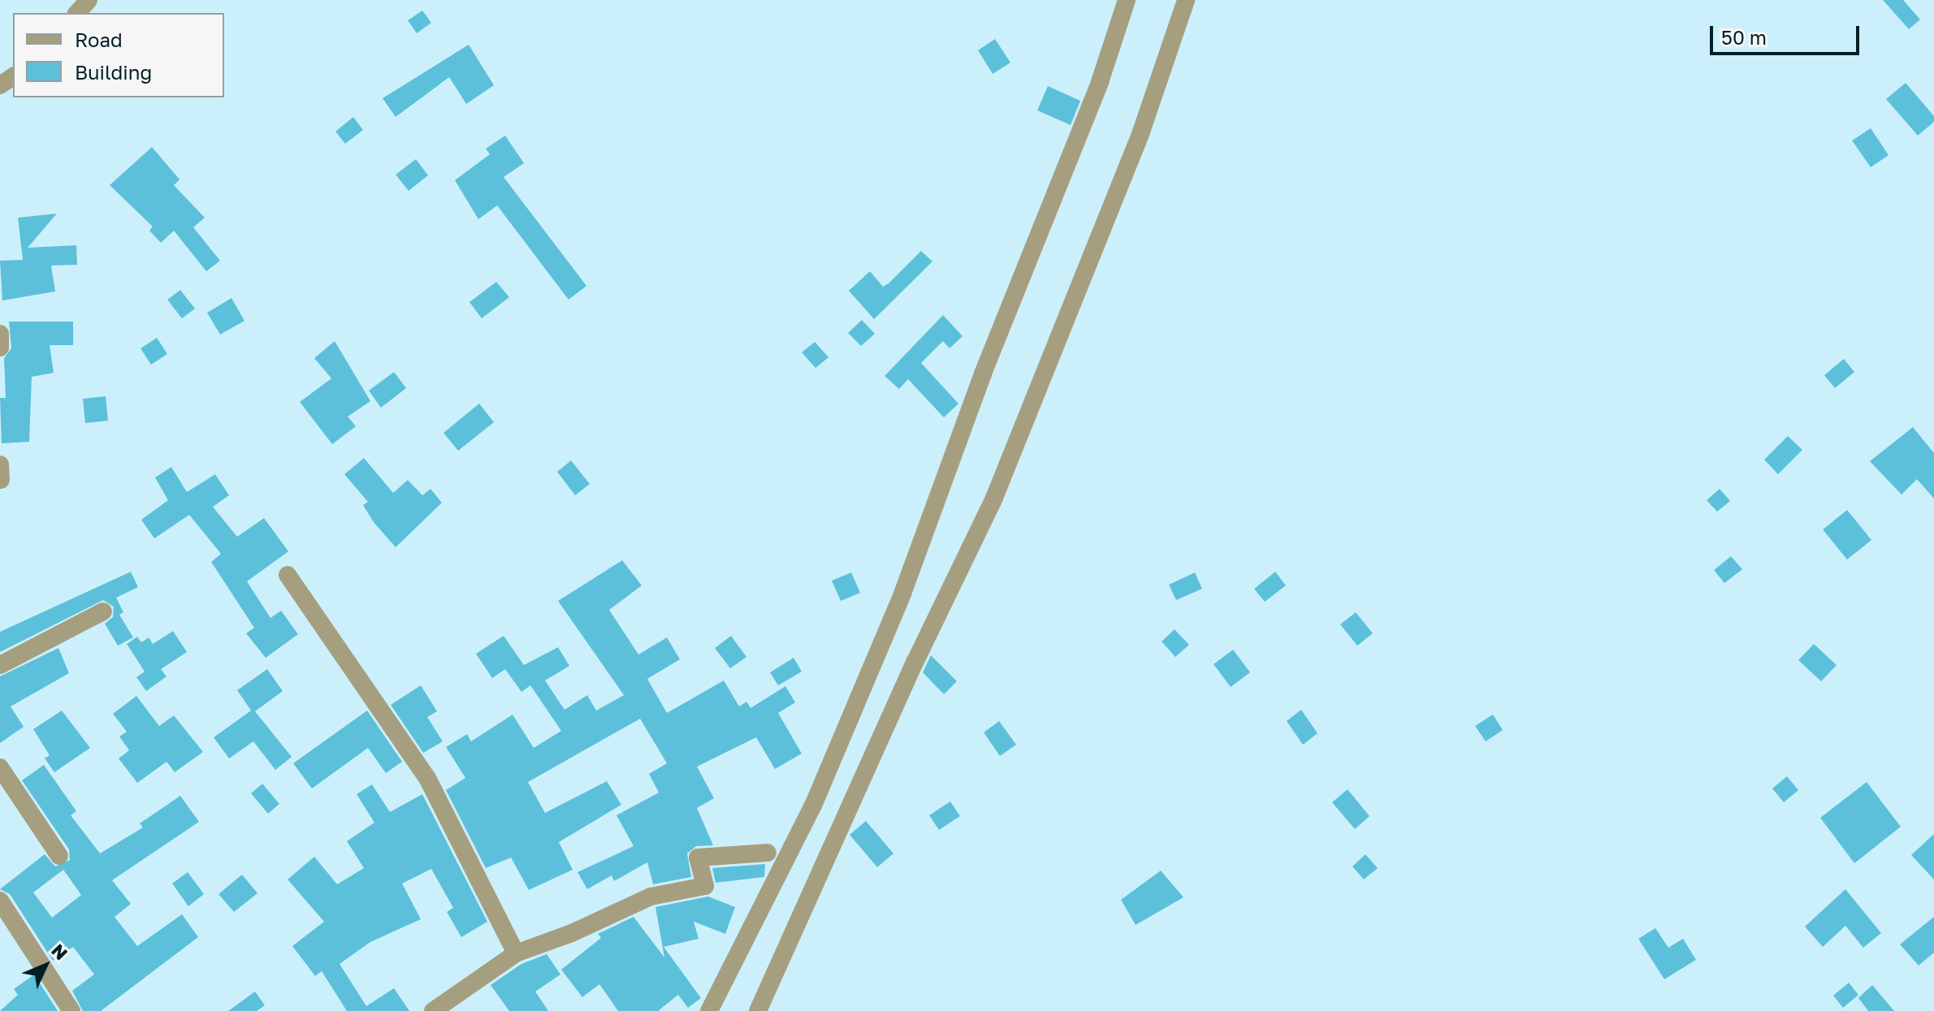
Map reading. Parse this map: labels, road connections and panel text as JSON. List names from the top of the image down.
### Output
{
  "legend": ["Road", "Building"],
  "scale_bar": "50 m",
  "north": "top right"
}
